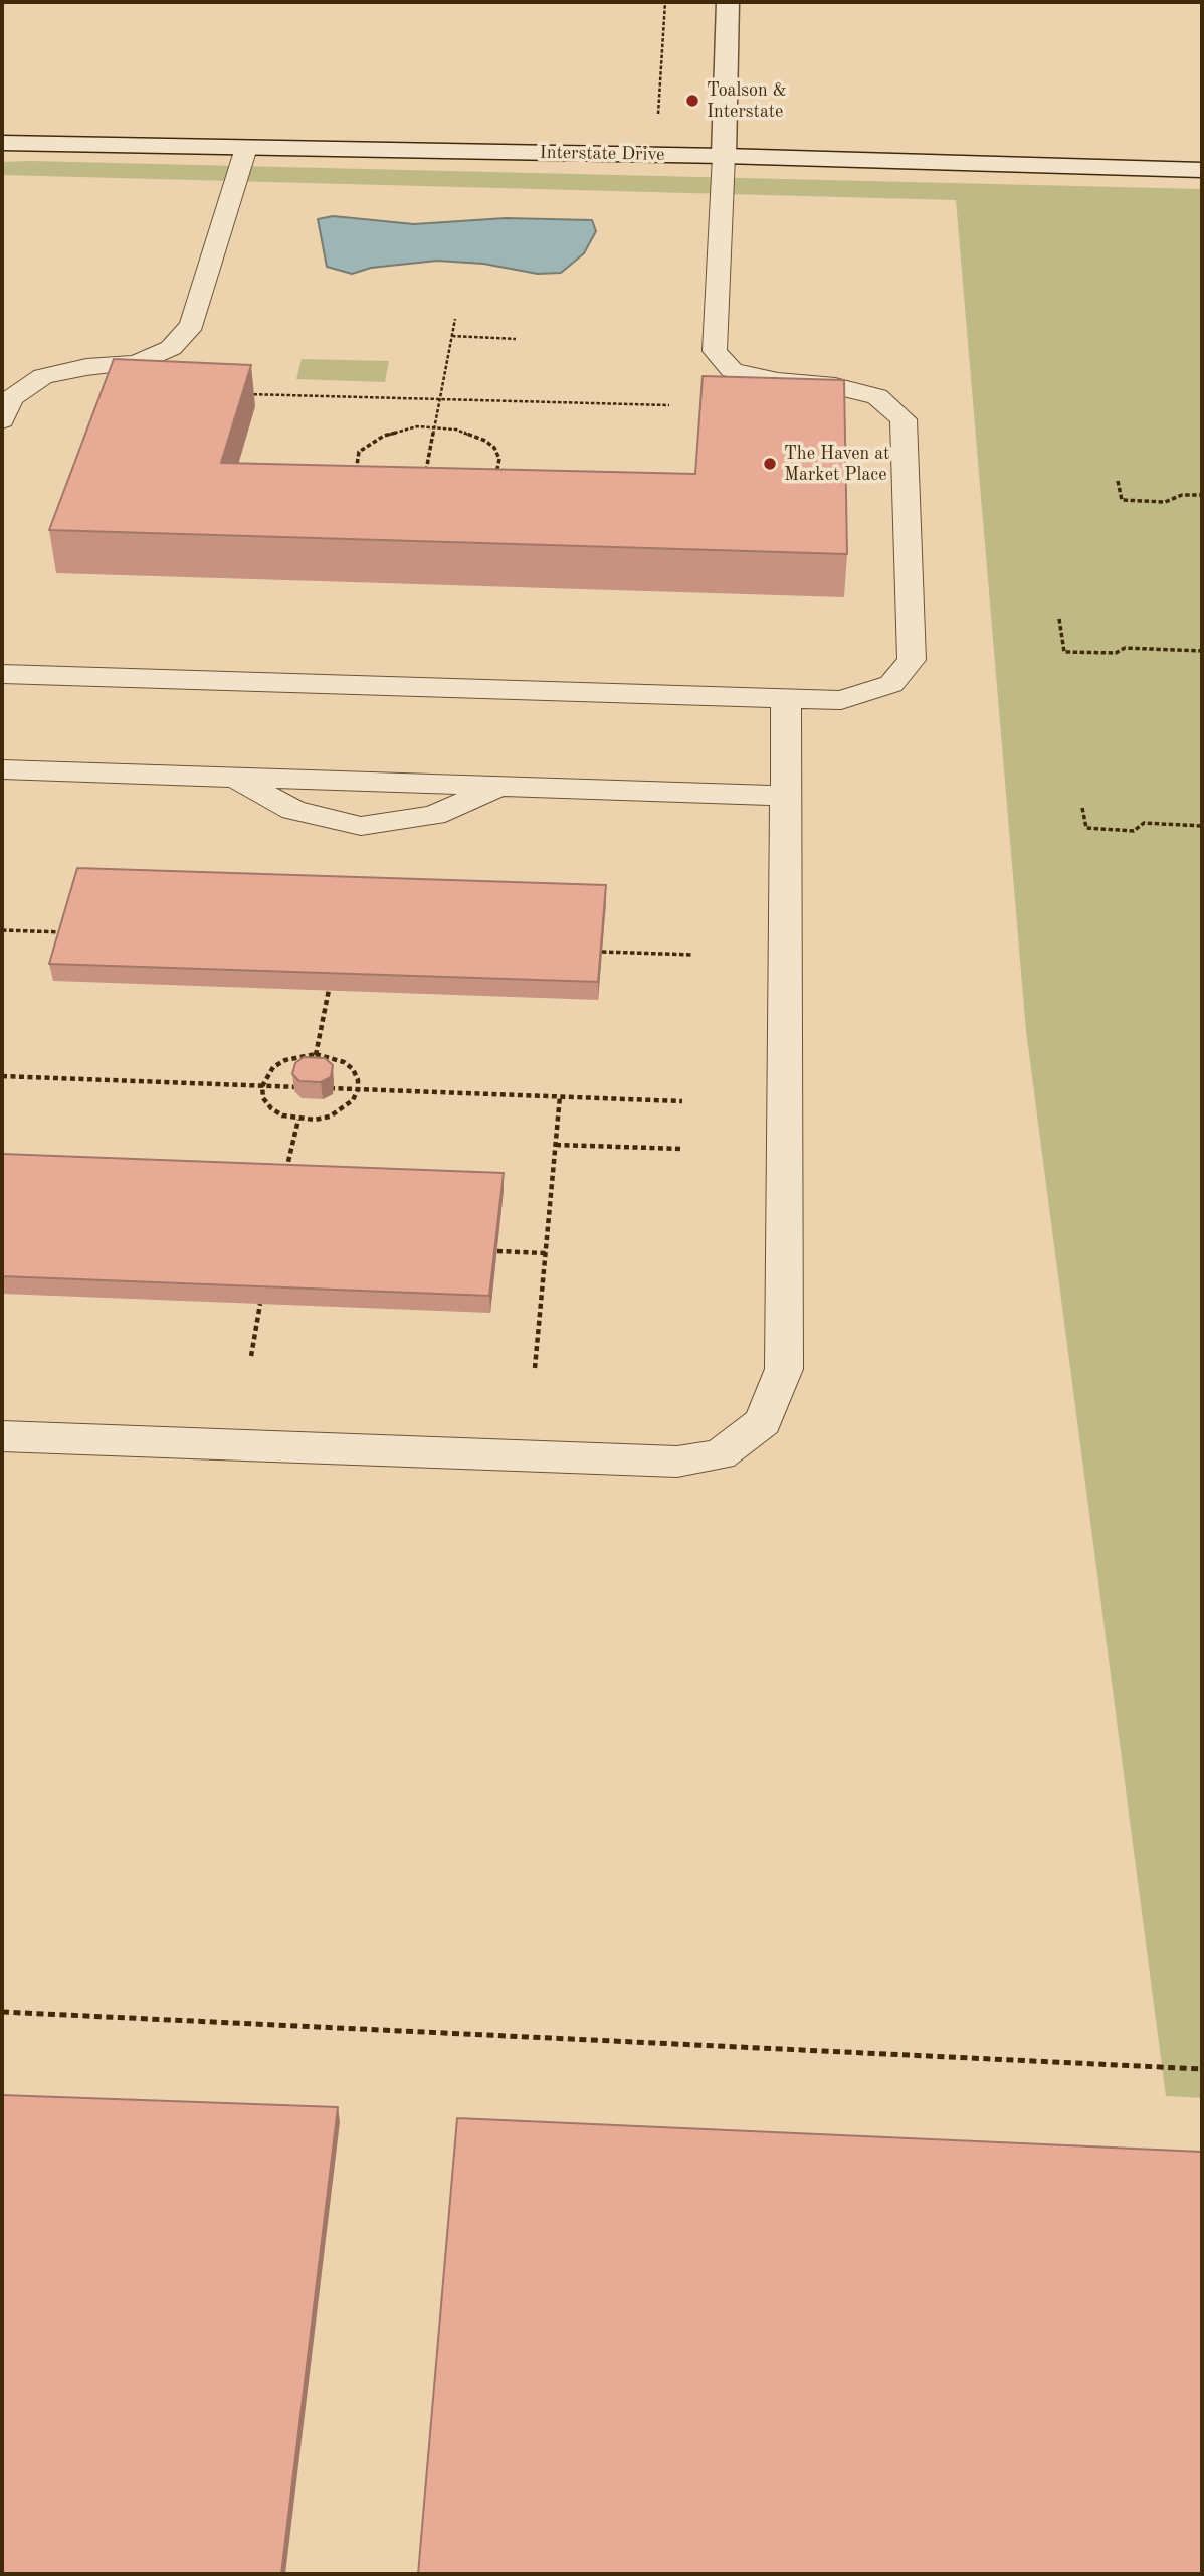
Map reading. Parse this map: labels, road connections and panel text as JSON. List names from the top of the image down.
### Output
{
  "streets": {
    "main road": ["Interstate Drive"]
  },
  "places": ["Toalson & Interstate", "The Haven at Market Place"]
}
